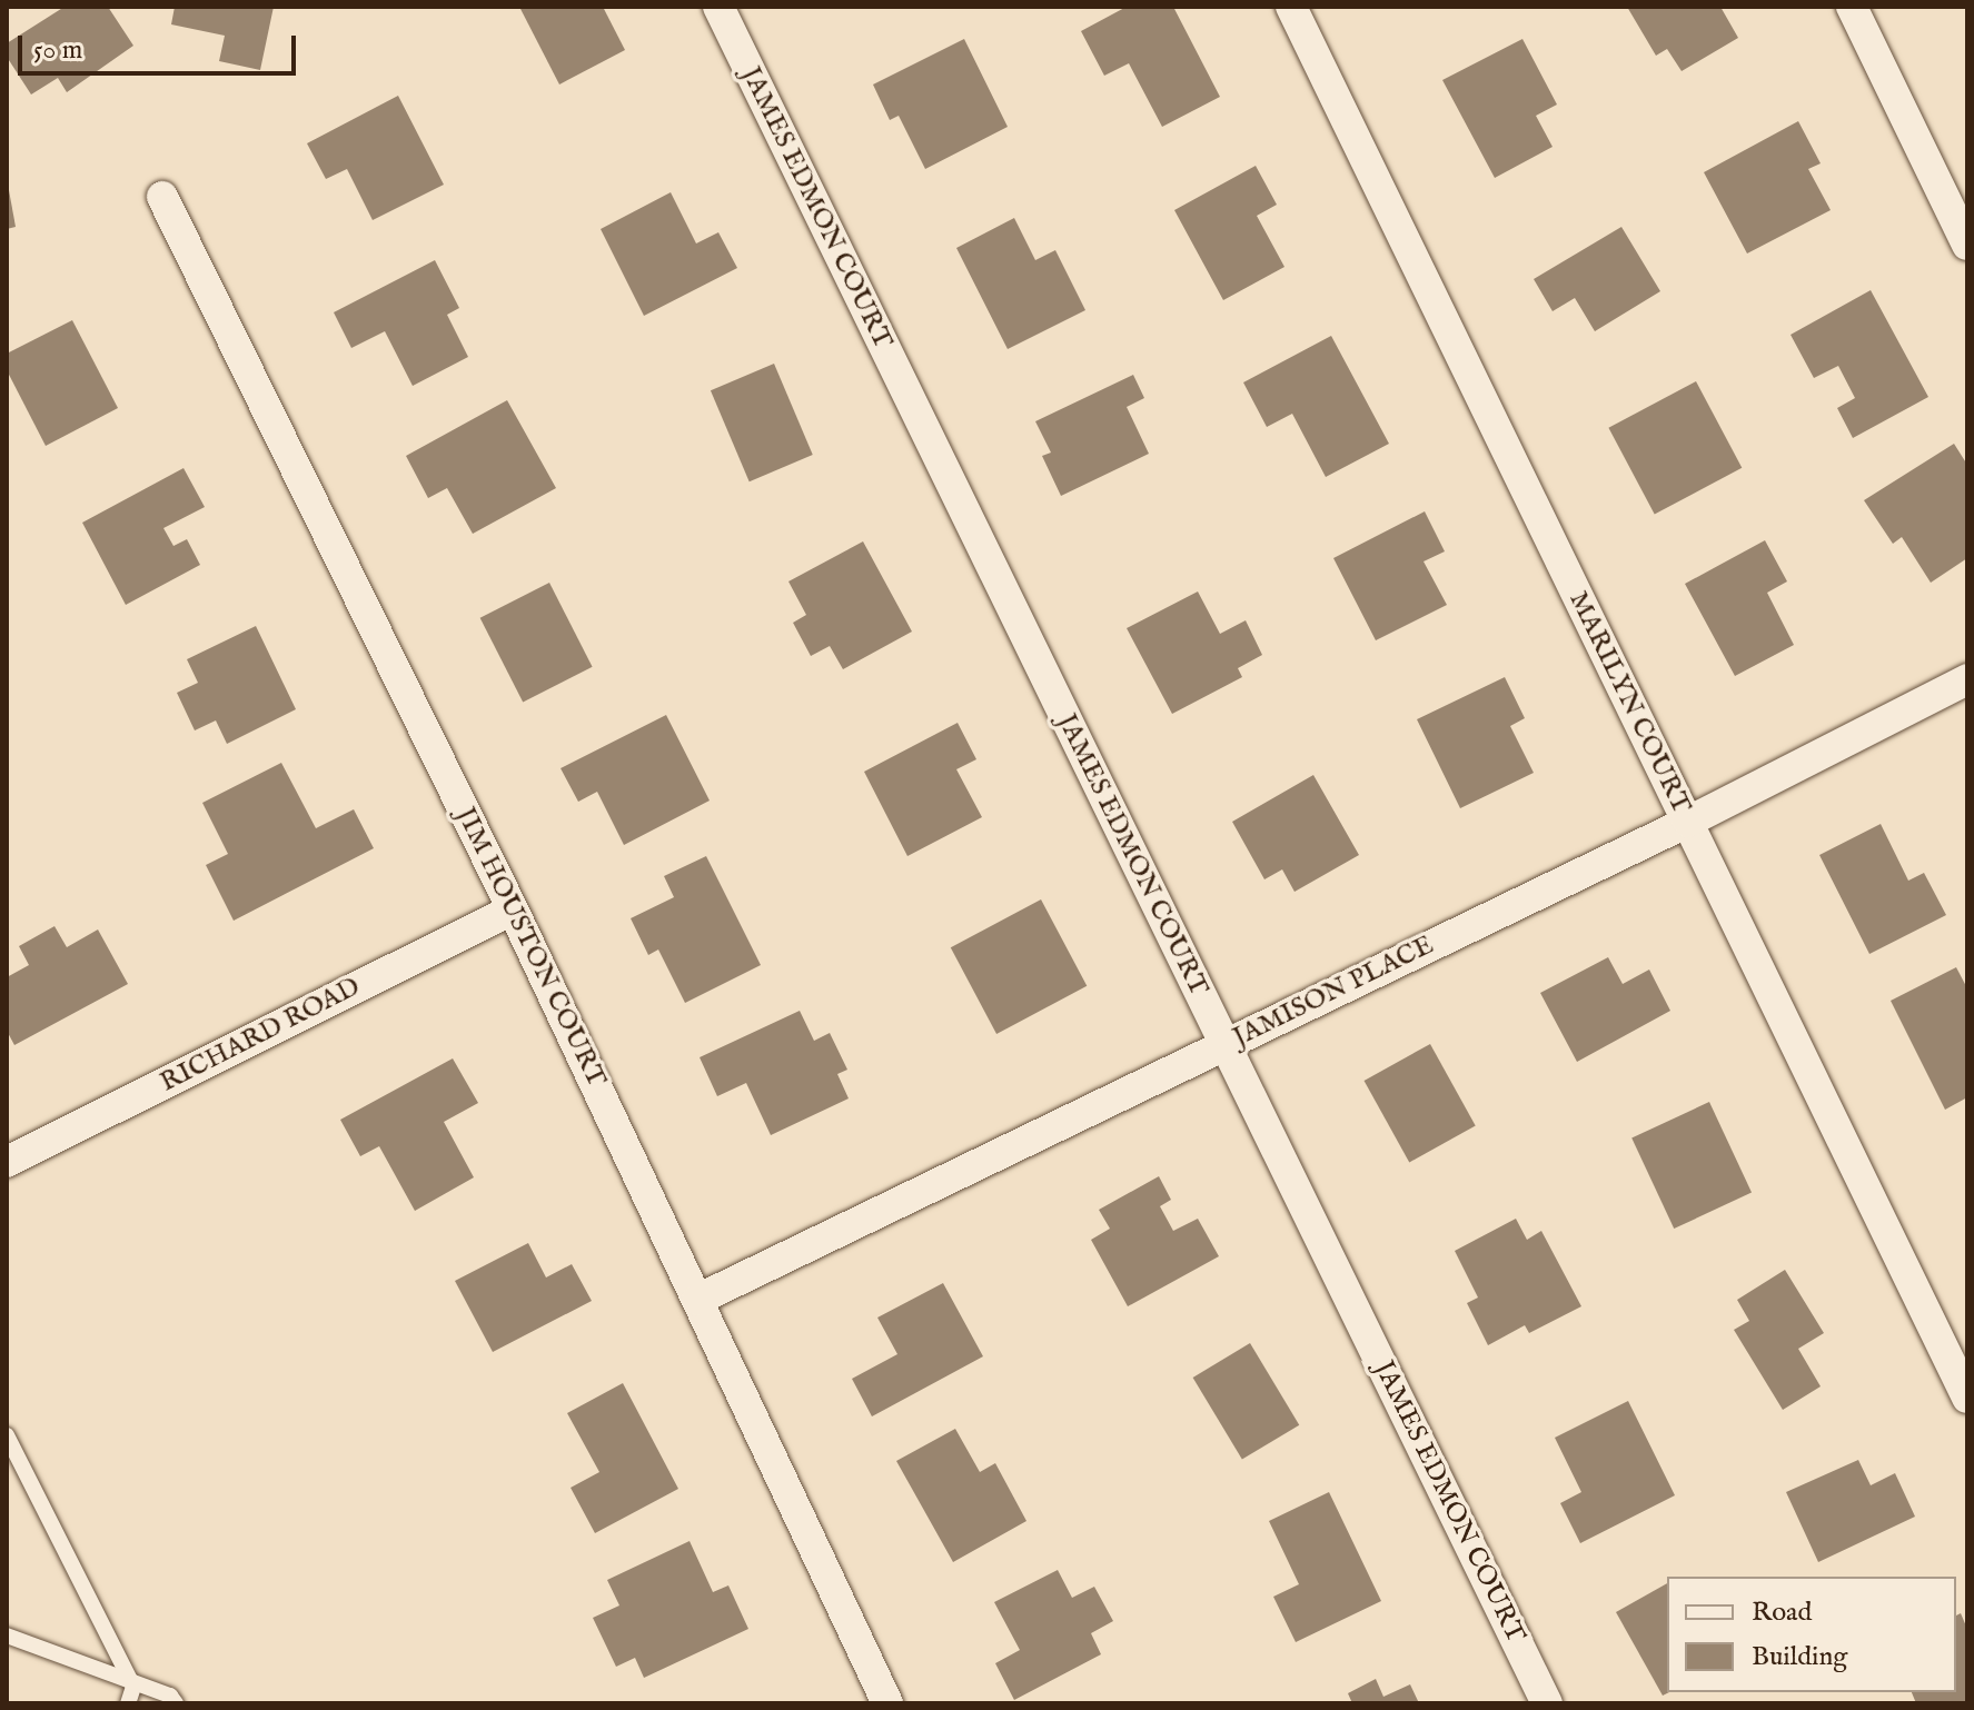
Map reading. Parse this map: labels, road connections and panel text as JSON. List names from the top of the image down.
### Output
{
  "streets": {
    "street": [
      "JAMES EDMON COURT",
      "MARILYN COURT",
      "JIM HOUSTON COURT",
      "JAMISON PLACE",
      "RICHARD ROAD"
    ]
  },
  "crossings": [
    ["JAMES EDMON COURT", "JAMISON PLACE"],
    ["MARILYN COURT", "JAMISON PLACE"],
    ["JIM HOUSTON COURT", "JAMISON PLACE"],
    ["JIM HOUSTON COURT", "RICHARD ROAD"]
  ],
  "legend": ["Road", "Building"],
  "scale_bar": "50 m"
}
